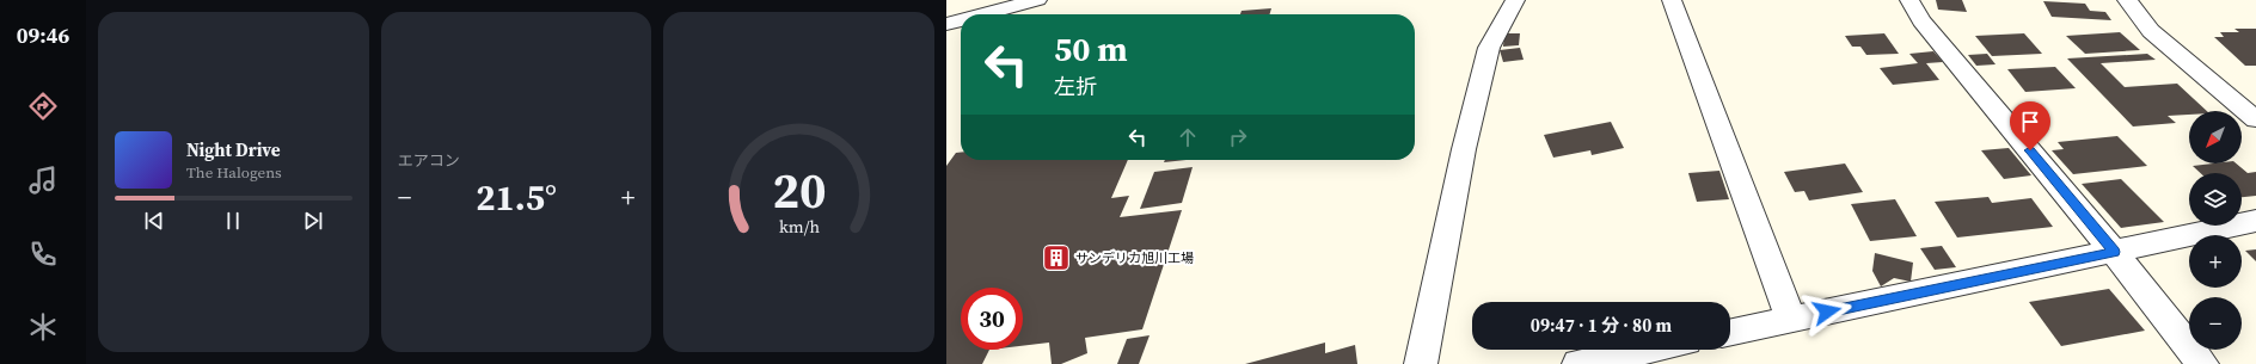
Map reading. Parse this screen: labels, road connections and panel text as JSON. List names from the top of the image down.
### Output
{
  "places": {
    "building": ["サンデリカ旭川工場"]
  },
  "north": "bottom left",
  "page": {
    "tabs": "09:46",
    "tile": "エアコン",
    "turn": ["50 m", "左折"],
    "map_buttons": ["+", "−"],
    "song": ["Night Drive", "The Halogens"],
    "heat": ["−", "21.5°", "+"],
    "limit": "30",
    "trip": "09:47 · 1 分 · 80 m",
    "gauge": ["20", "km/h"]
  }
}
